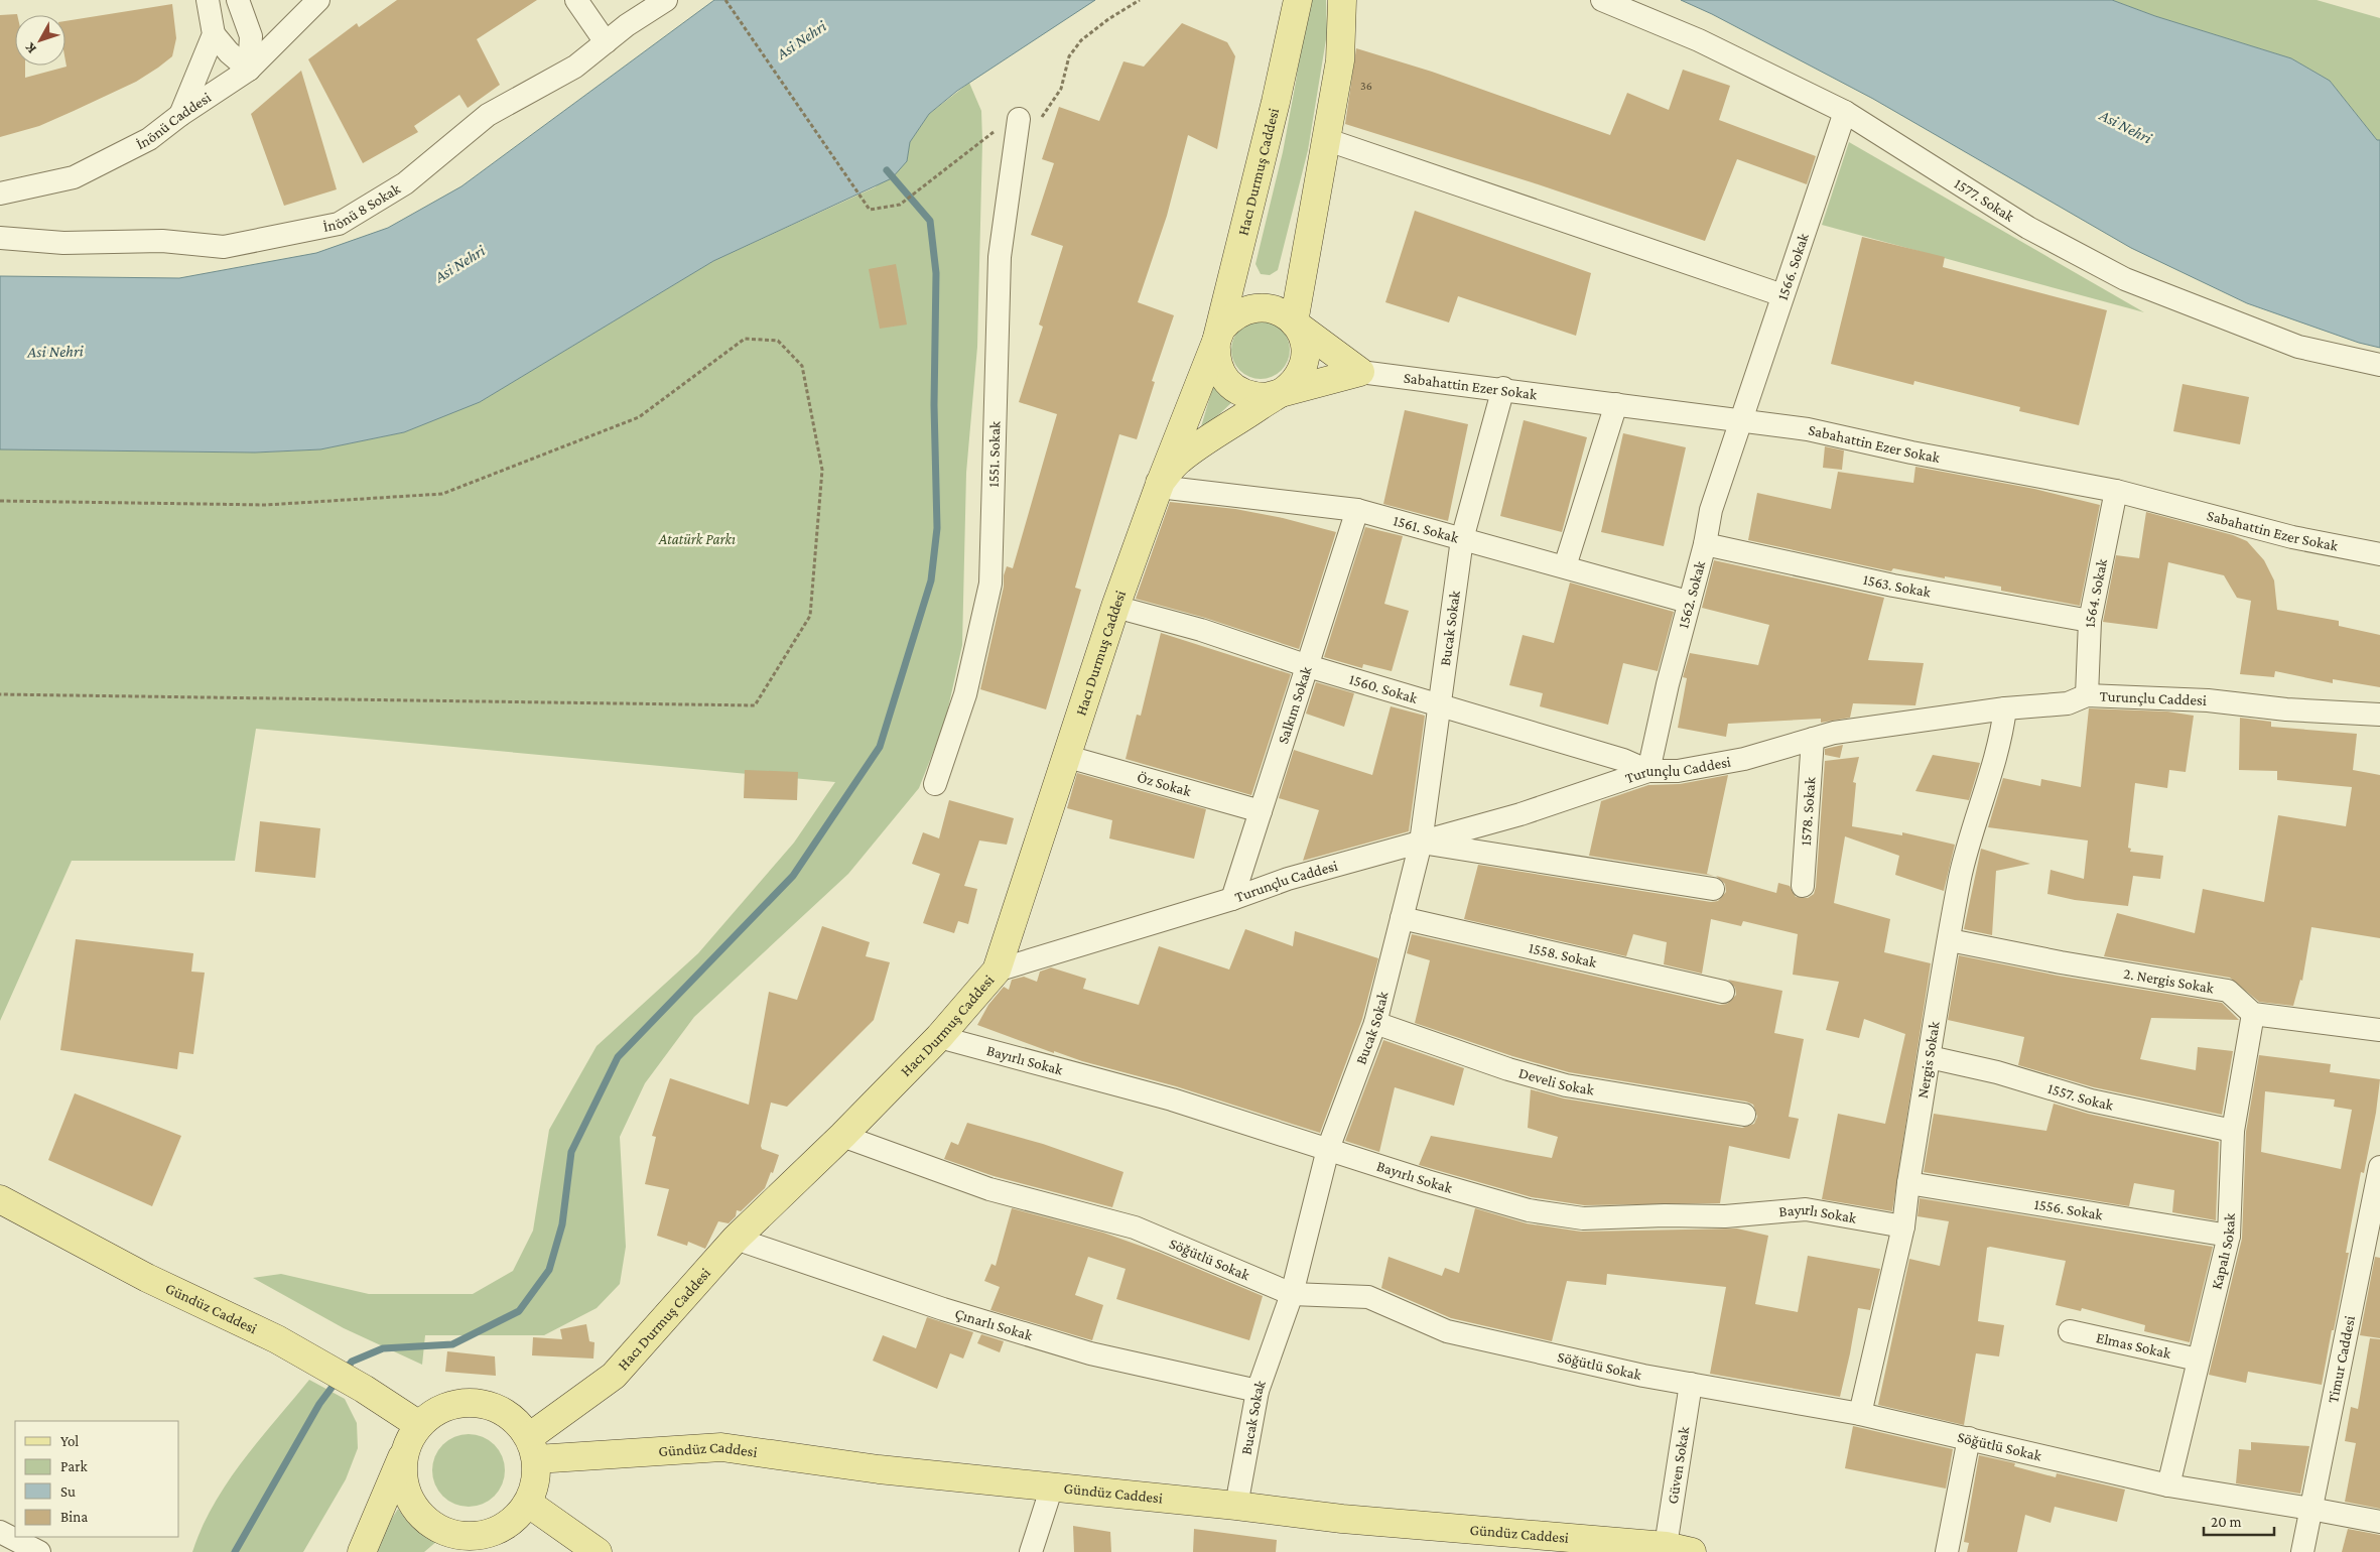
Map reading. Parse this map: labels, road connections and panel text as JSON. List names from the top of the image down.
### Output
{
  "streets": {
    "main road": ["Hacı Durmuş Caddesi", "Sabahattin Ezer Sokak", "Gündüz Caddesi"],
    "street": [
      "İnönü Caddesi",
      "1577. Sokak",
      "İnönü 8 Sokak",
      "1566. Sokak",
      "1551. Sokak",
      "1561. Sokak",
      "1563. Sokak",
      "1564. Sokak",
      "1562. Sokak",
      "Bucak Sokak",
      "1560. Sokak",
      "Turunçlu Caddesi",
      "Salkım Sokak",
      "Öz Sokak",
      "1578. Sokak",
      "1558. Sokak",
      "2. Nergis Sokak",
      "Bayırlı Sokak",
      "Nergis Sokak",
      "Develi Sokak",
      "1557. Sokak",
      "1556. Sokak",
      "Kapalı Sokak",
      "Söğütlü Sokak",
      "Çınarlı Sokak",
      "Elmas Sokak",
      "Timur Caddesi",
      "Güven Sokak"
    ]
  },
  "crossings": [
    ["Hacı Durmuş Caddesi", "Sabahattin Ezer Sokak"],
    ["Hacı Durmuş Caddesi", "1561. Sokak"],
    ["Hacı Durmuş Caddesi", "1560. Sokak"],
    ["Hacı Durmuş Caddesi", "Turunçlu Caddesi"],
    ["Hacı Durmuş Caddesi", "Öz Sokak"],
    ["Hacı Durmuş Caddesi", "Bayırlı Sokak"],
    ["Hacı Durmuş Caddesi", "Söğütlü Sokak"],
    ["Hacı Durmuş Caddesi", "Gündüz Caddesi"],
    ["Hacı Durmuş Caddesi", "Çınarlı Sokak"],
    ["1577. Sokak", "1566. Sokak"],
    ["1566. Sokak", "Sabahattin Ezer Sokak"],
    ["1566. Sokak", "1562. Sokak"],
    ["Sabahattin Ezer Sokak", "1564. Sokak"],
    ["Sabahattin Ezer Sokak", "1562. Sokak"],
    ["Sabahattin Ezer Sokak", "Bucak Sokak"],
    ["1561. Sokak", "1562. Sokak"],
    ["1561. Sokak", "Bucak Sokak"],
    ["1561. Sokak", "Salkım Sokak"],
    ["1563. Sokak", "1564. Sokak"],
    ["1563. Sokak", "1562. Sokak"],
    ["1564. Sokak", "Turunçlu Caddesi"],
    ["1562. Sokak", "1560. Sokak"],
    ["1562. Sokak", "Turunçlu Caddesi"],
    ["Bucak Sokak", "1560. Sokak"],
    ["Bucak Sokak", "Turunçlu Caddesi"],
    ["Bucak Sokak", "1558. Sokak"],
    ["Bucak Sokak", "Bayırlı Sokak"],
    ["Bucak Sokak", "Develi Sokak"],
    ["Bucak Sokak", "Söğütlü Sokak"],
    ["Bucak Sokak", "Gündüz Caddesi"],
    ["Bucak Sokak", "Çınarlı Sokak"],
    ["1560. Sokak", "Turunçlu Caddesi"],
    ["1560. Sokak", "Salkım Sokak"],
    ["Turunçlu Caddesi", "Salkım Sokak"],
    ["Turunçlu Caddesi", "1578. Sokak"],
    ["Turunçlu Caddesi", "Nergis Sokak"],
    ["Salkım Sokak", "Öz Sokak"],
    ["2. Nergis Sokak", "Nergis Sokak"],
    ["2. Nergis Sokak", "Kapalı Sokak"],
    ["Bayırlı Sokak", "Nergis Sokak"],
    ["Nergis Sokak", "1557. Sokak"],
    ["Nergis Sokak", "1556. Sokak"],
    ["Nergis Sokak", "Söğütlü Sokak"],
    ["1557. Sokak", "Kapalı Sokak"],
    ["1556. Sokak", "Kapalı Sokak"],
    ["Kapalı Sokak", "Söğütlü Sokak"],
    ["Kapalı Sokak", "Elmas Sokak"],
    ["Söğütlü Sokak", "Timur Caddesi"],
    ["Söğütlü Sokak", "Güven Sokak"],
    ["Gündüz Caddesi", "Güven Sokak"]
  ],
  "water": ["Asi Nehri"],
  "parks": ["Atatürk Parkı"],
  "house_numbers": ["36"],
  "legend": [
    "Yol",
    "Park",
    "Su",
    "Bina"
  ],
  "scale_bar": "20 m",
  "north": "bottom left"
}
